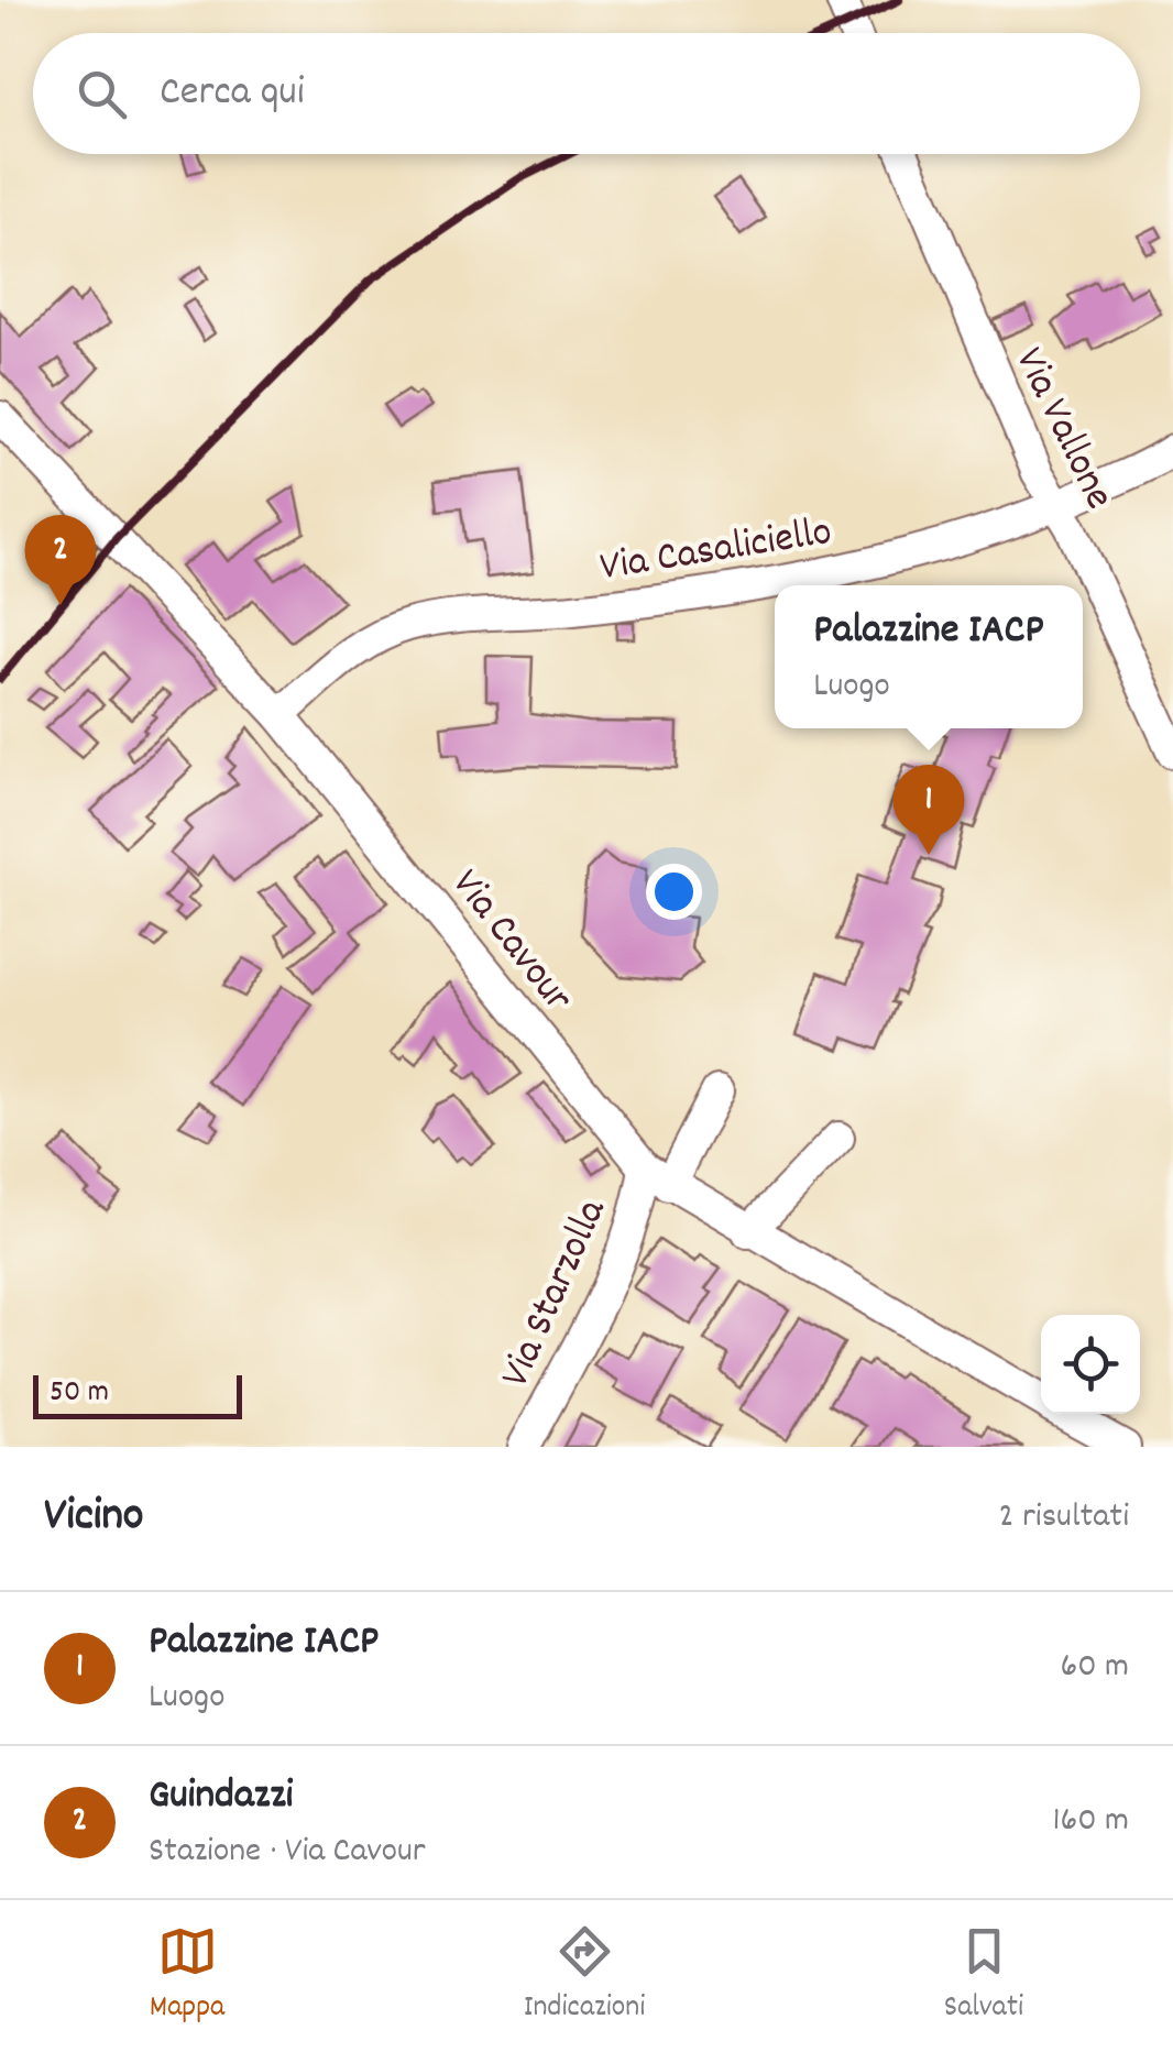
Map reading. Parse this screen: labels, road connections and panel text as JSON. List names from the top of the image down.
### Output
{
  "streets": {
    "street": [
      "Via Vallone",
      "Via Casaliciello",
      "Via Cavour",
      "Via Starzolla"
    ]
  },
  "crossings": [
    ["Via Vallone", "Via Casaliciello"],
    ["Via Casaliciello", "Via Cavour"],
    ["Via Cavour", "Via Starzolla"]
  ],
  "scale_bar": "50 m",
  "page": {
    "search": "Cerca qui",
    "pins": ["2", "1"],
    "popup": ["Palazzine IACP", "Luogo"],
    "scale": "50 m",
    "heading": ["Vicino", "2 risultati"],
    "list": [
      {
        "mark": "1",
        "name": "Palazzine IACP",
        "note": "Luogo",
        "value": "60 m"
      },
      {
        "mark": "2",
        "name": "Guindazzi",
        "note": "Stazione · Via Cavour",
        "value": "160 m"
      }
    ],
    "nav": ["Mappa", "Indicazioni", "Salvati"]
  }
}
